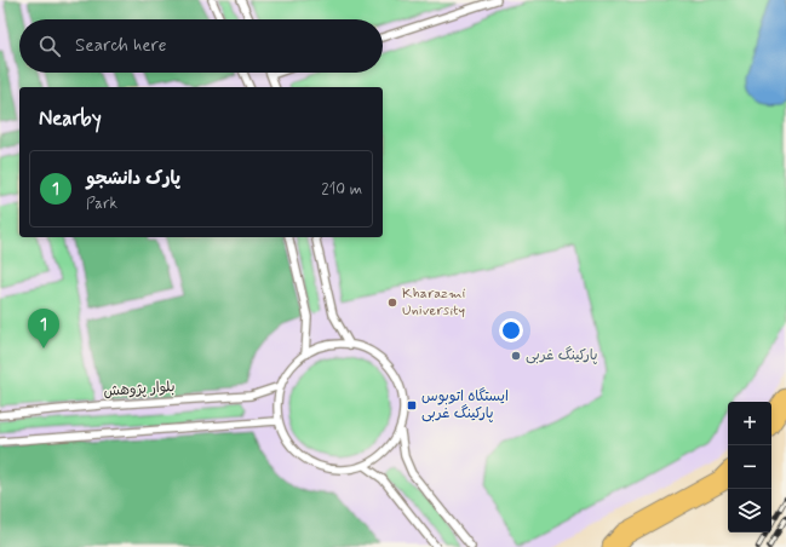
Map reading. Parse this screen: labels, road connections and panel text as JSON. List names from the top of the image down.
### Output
{
  "streets": {
    "lane": ["بلوار پژوهش"]
  },
  "places": {
    "other": ["Kharazmi University", "پارکینگ غربی"],
    "transit": ["ایستگاه اتوبوس پارکینگ غربی"]
  },
  "page": {
    "search": "Search here",
    "heading": "Nearby",
    "list": [
      {
        "mark": "1",
        "name": "پارک دانشجو",
        "note": "Park",
        "value": "210 m"
      }
    ],
    "pins": "1",
    "map_buttons": ["+", "−"]
  }
}
